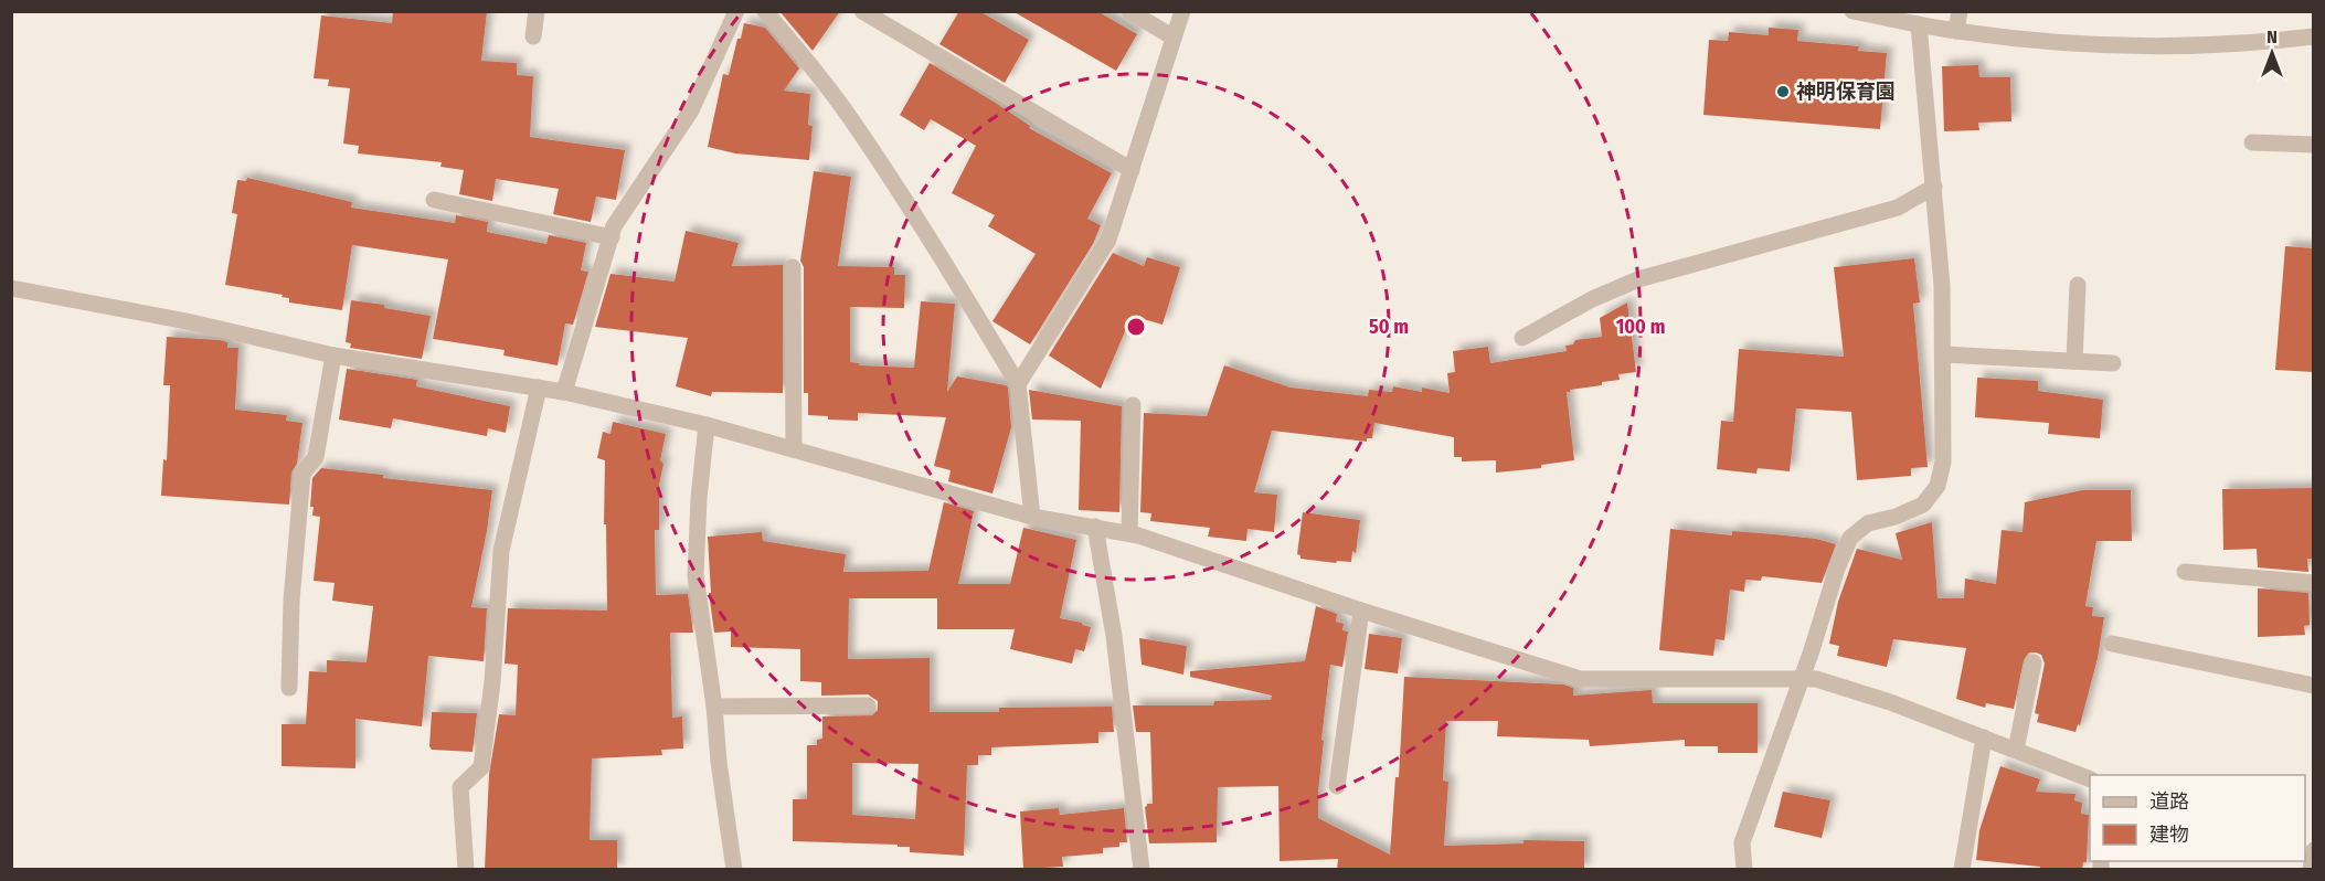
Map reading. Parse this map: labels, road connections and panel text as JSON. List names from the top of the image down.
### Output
{
  "places": ["神明保育園"],
  "legend": ["道路", "建物"],
  "north": "top",
  "rings": ["50 m", "100 m"]
}
